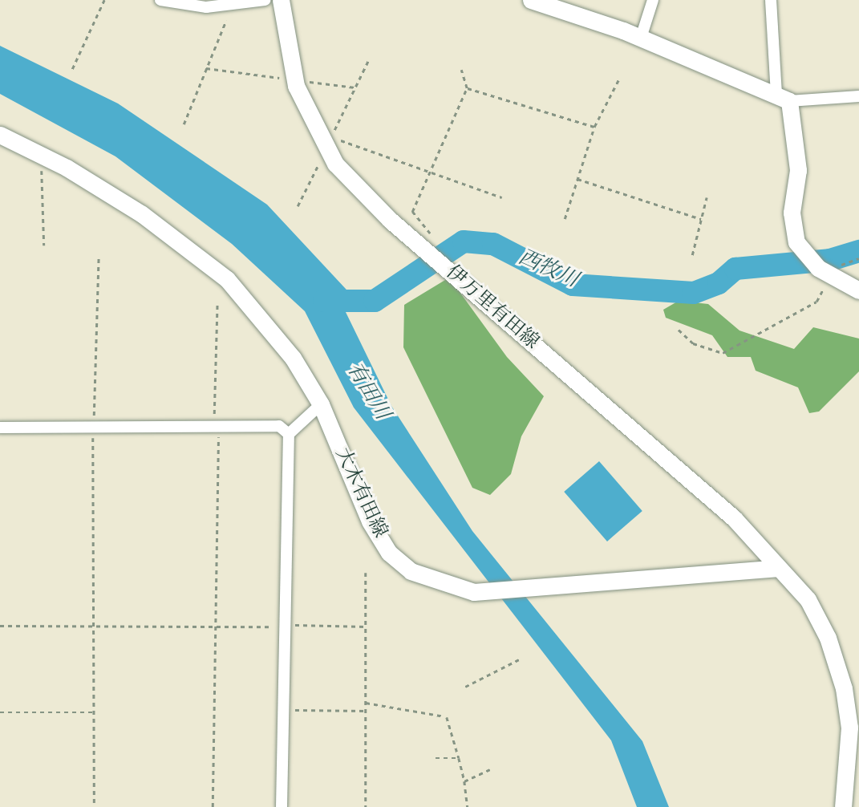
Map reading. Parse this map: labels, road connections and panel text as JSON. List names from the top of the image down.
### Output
{
  "streets": {
    "main road": ["伊万里有田線", "大木有田線"]
  },
  "crossings": [
    ["伊万里有田線", "大木有田線"]
  ],
  "water": ["西牧川", "有田川"]
}
